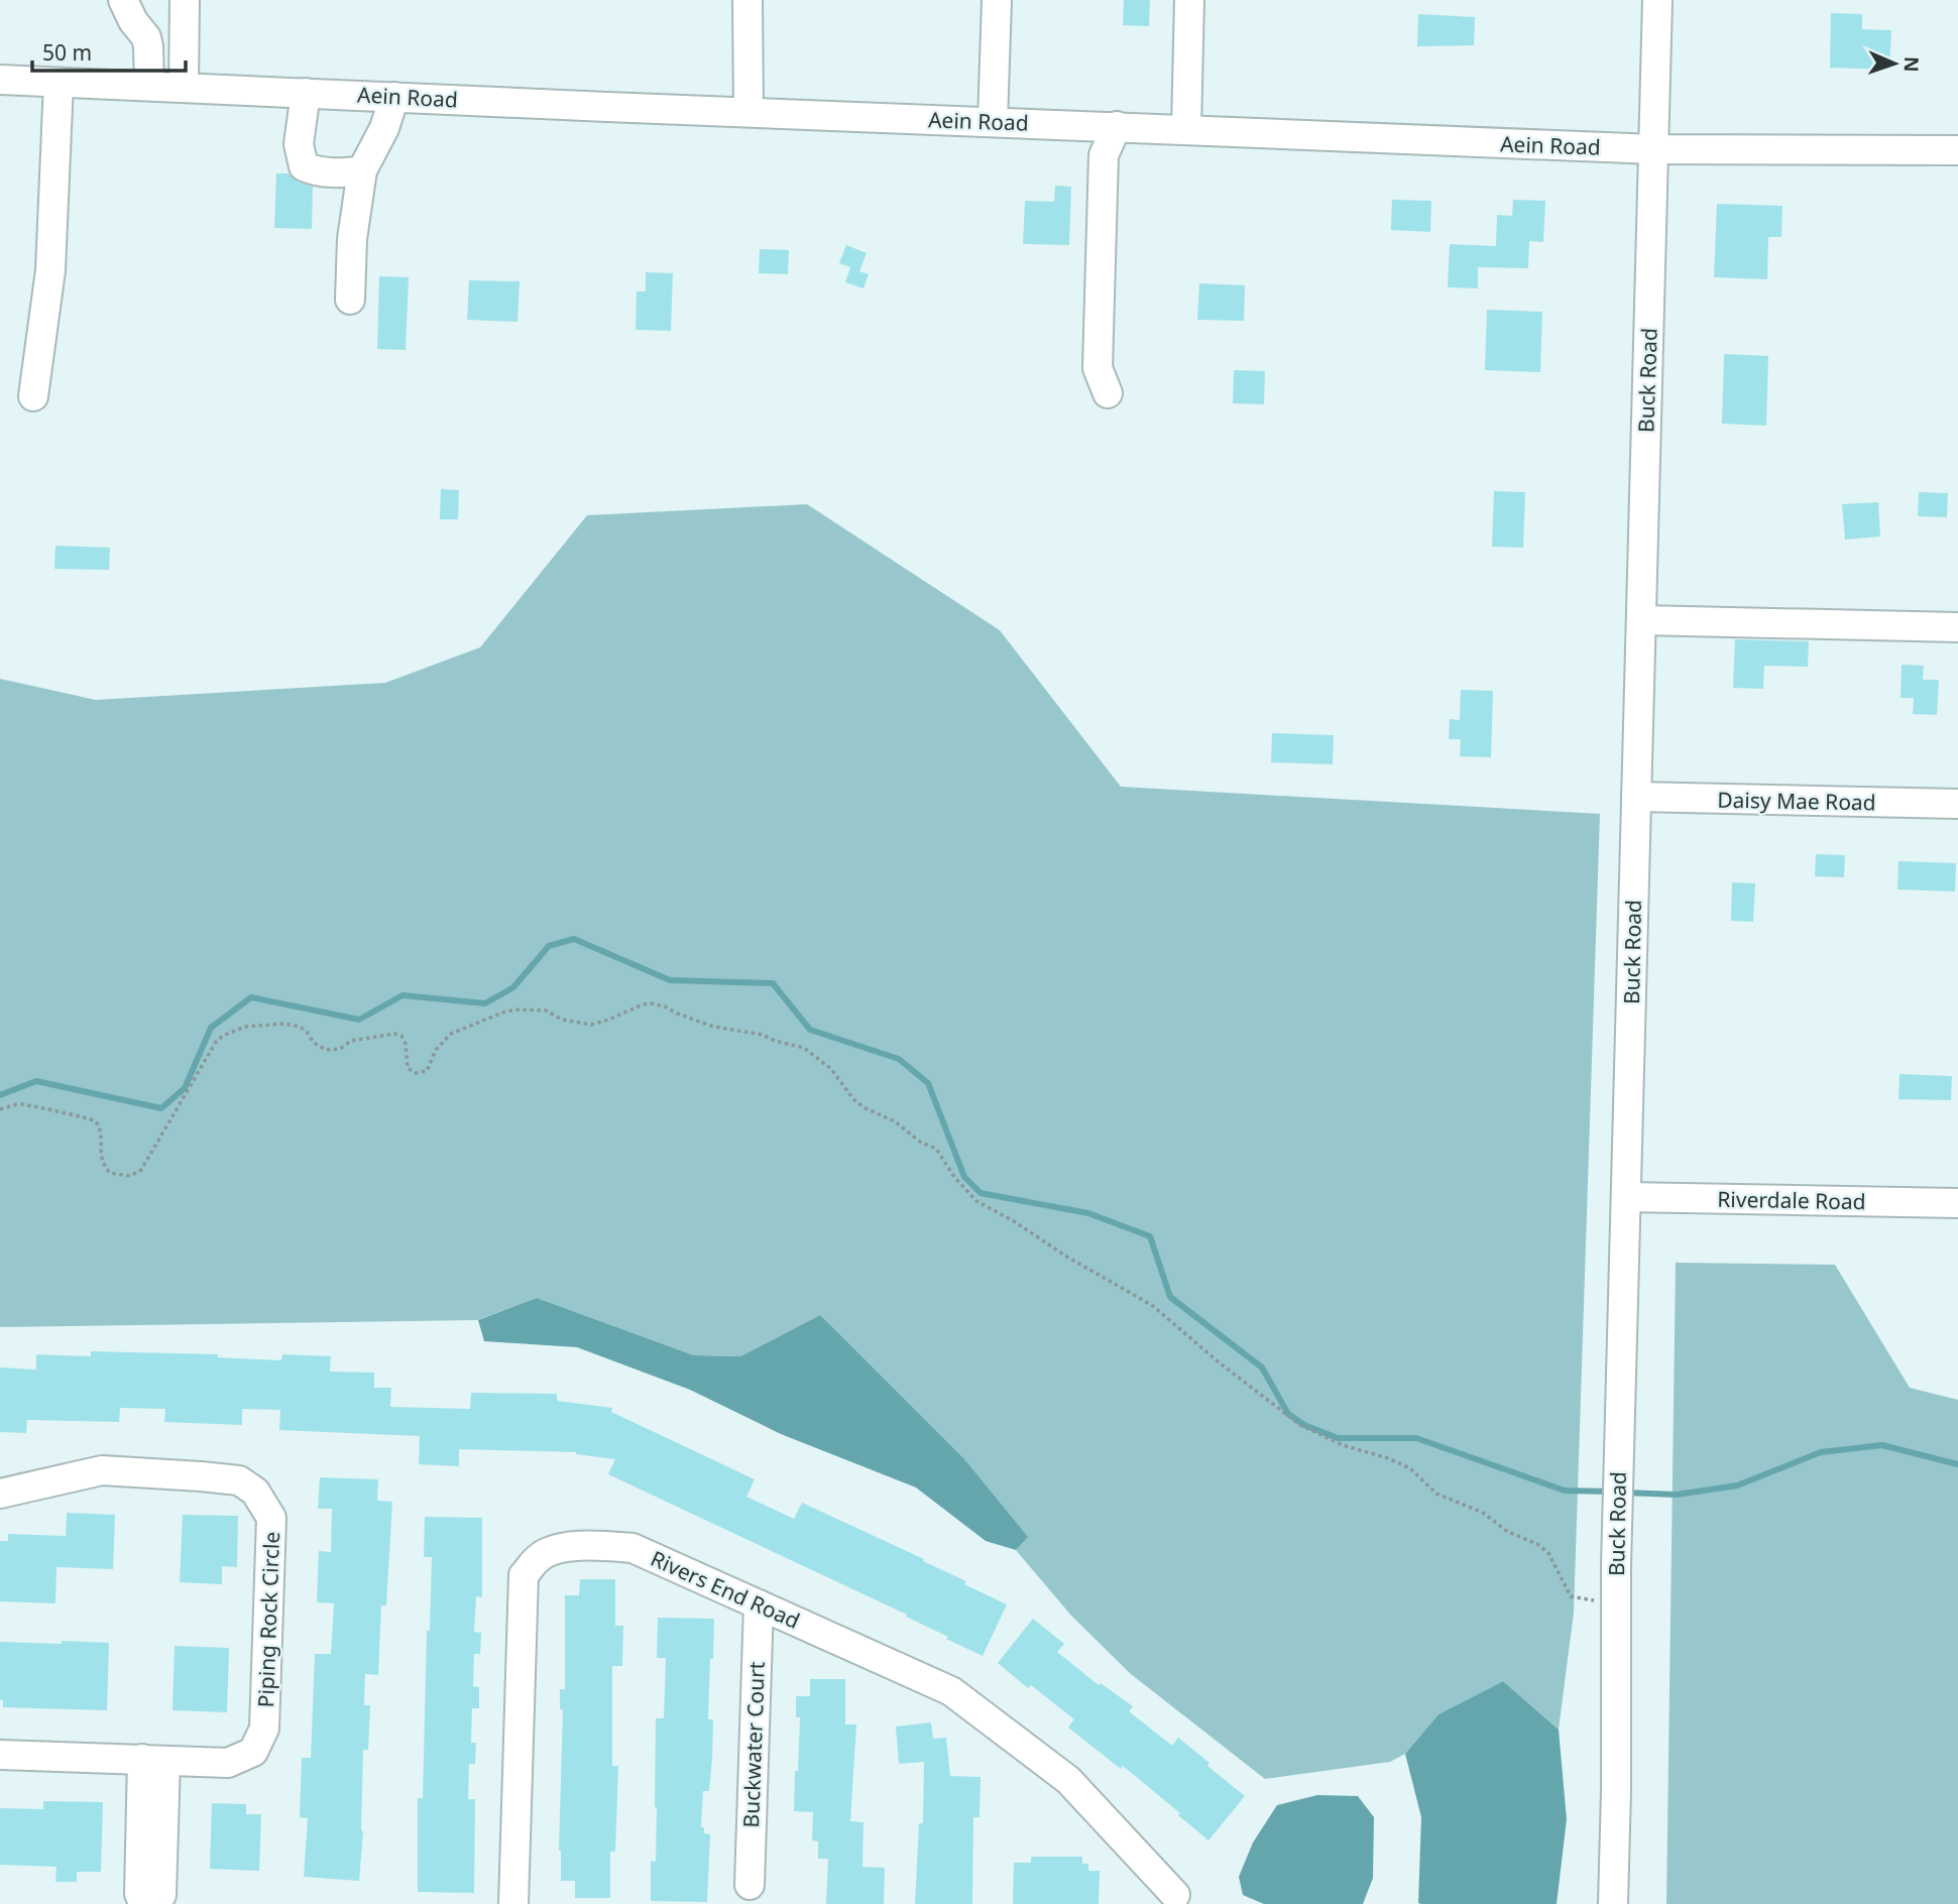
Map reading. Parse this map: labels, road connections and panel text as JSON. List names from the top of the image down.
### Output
{
  "streets": {
    "street": [
      "Aein Road",
      "Buck Road",
      "Daisy Mae Road",
      "Riverdale Road",
      "Rivers End Road",
      "Piping Rock Circle",
      "Buckwater Court"
    ]
  },
  "crossings": [
    ["Aein Road", "Buck Road"],
    ["Buck Road", "Daisy Mae Road"],
    ["Buck Road", "Riverdale Road"],
    ["Rivers End Road", "Buckwater Court"]
  ],
  "scale_bar": "50 m",
  "north": "right"
}
